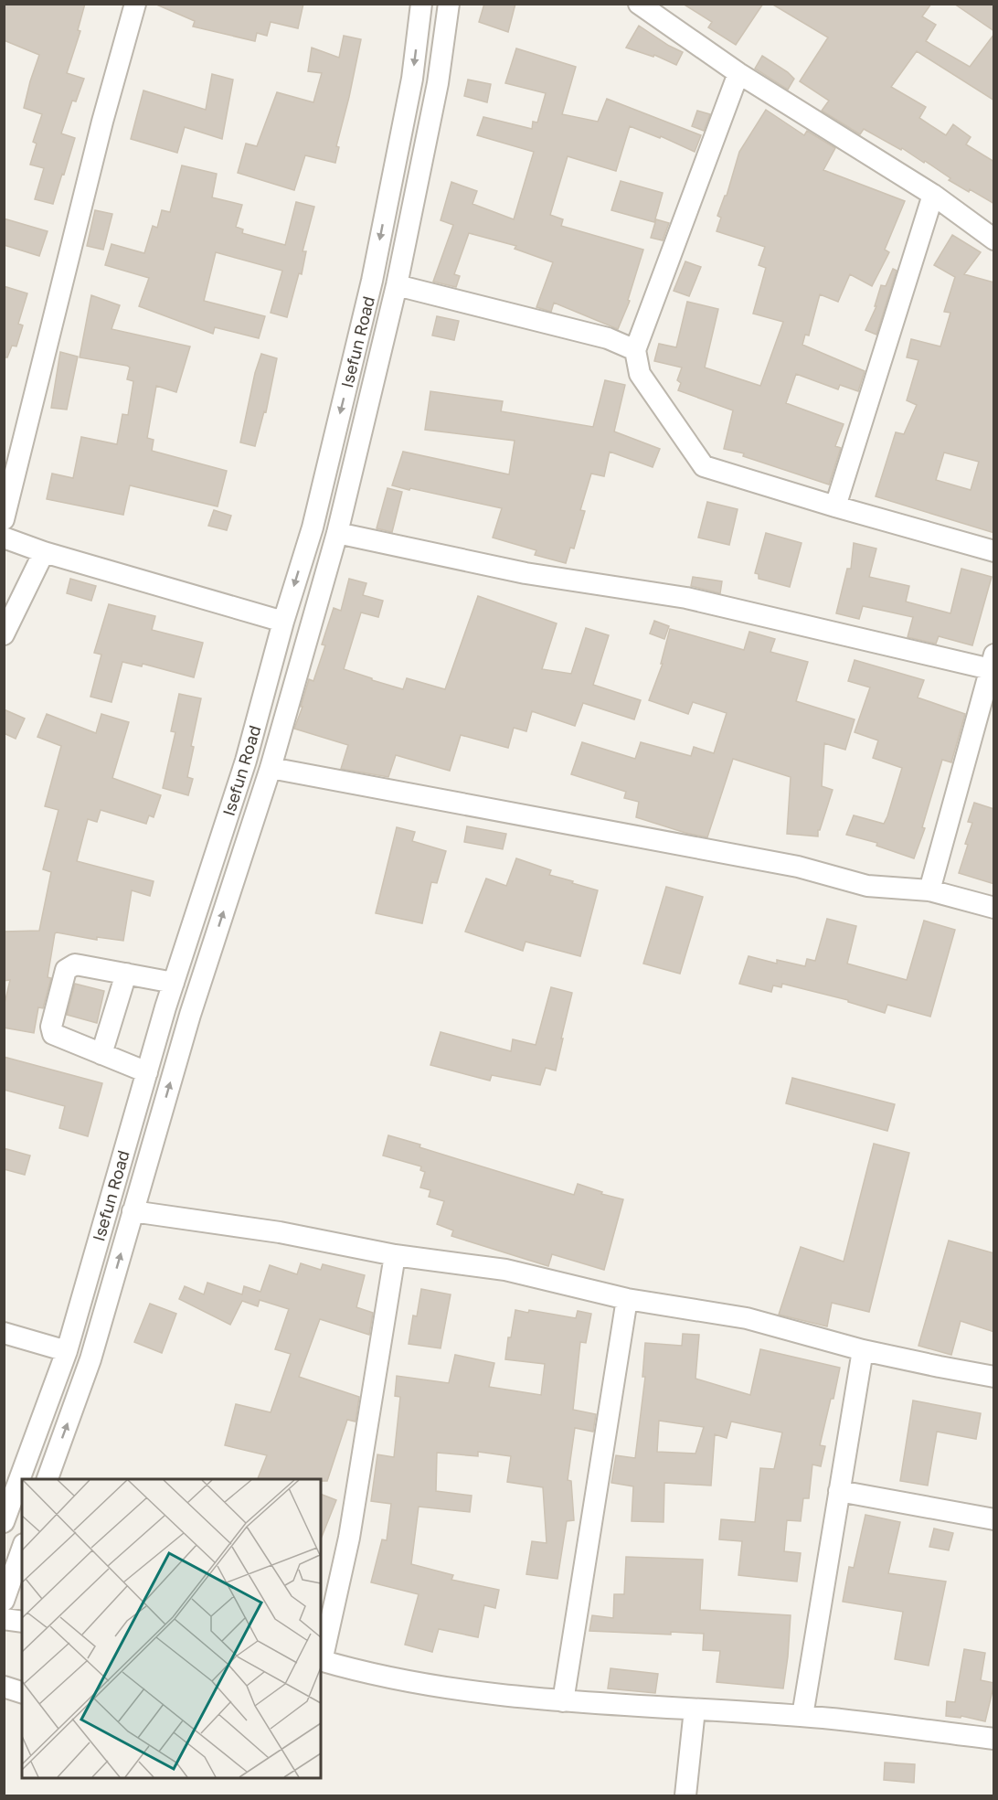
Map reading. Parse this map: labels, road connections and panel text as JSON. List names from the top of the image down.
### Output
{
  "streets": {
    "street": ["Isefun Road"]
  }
}
